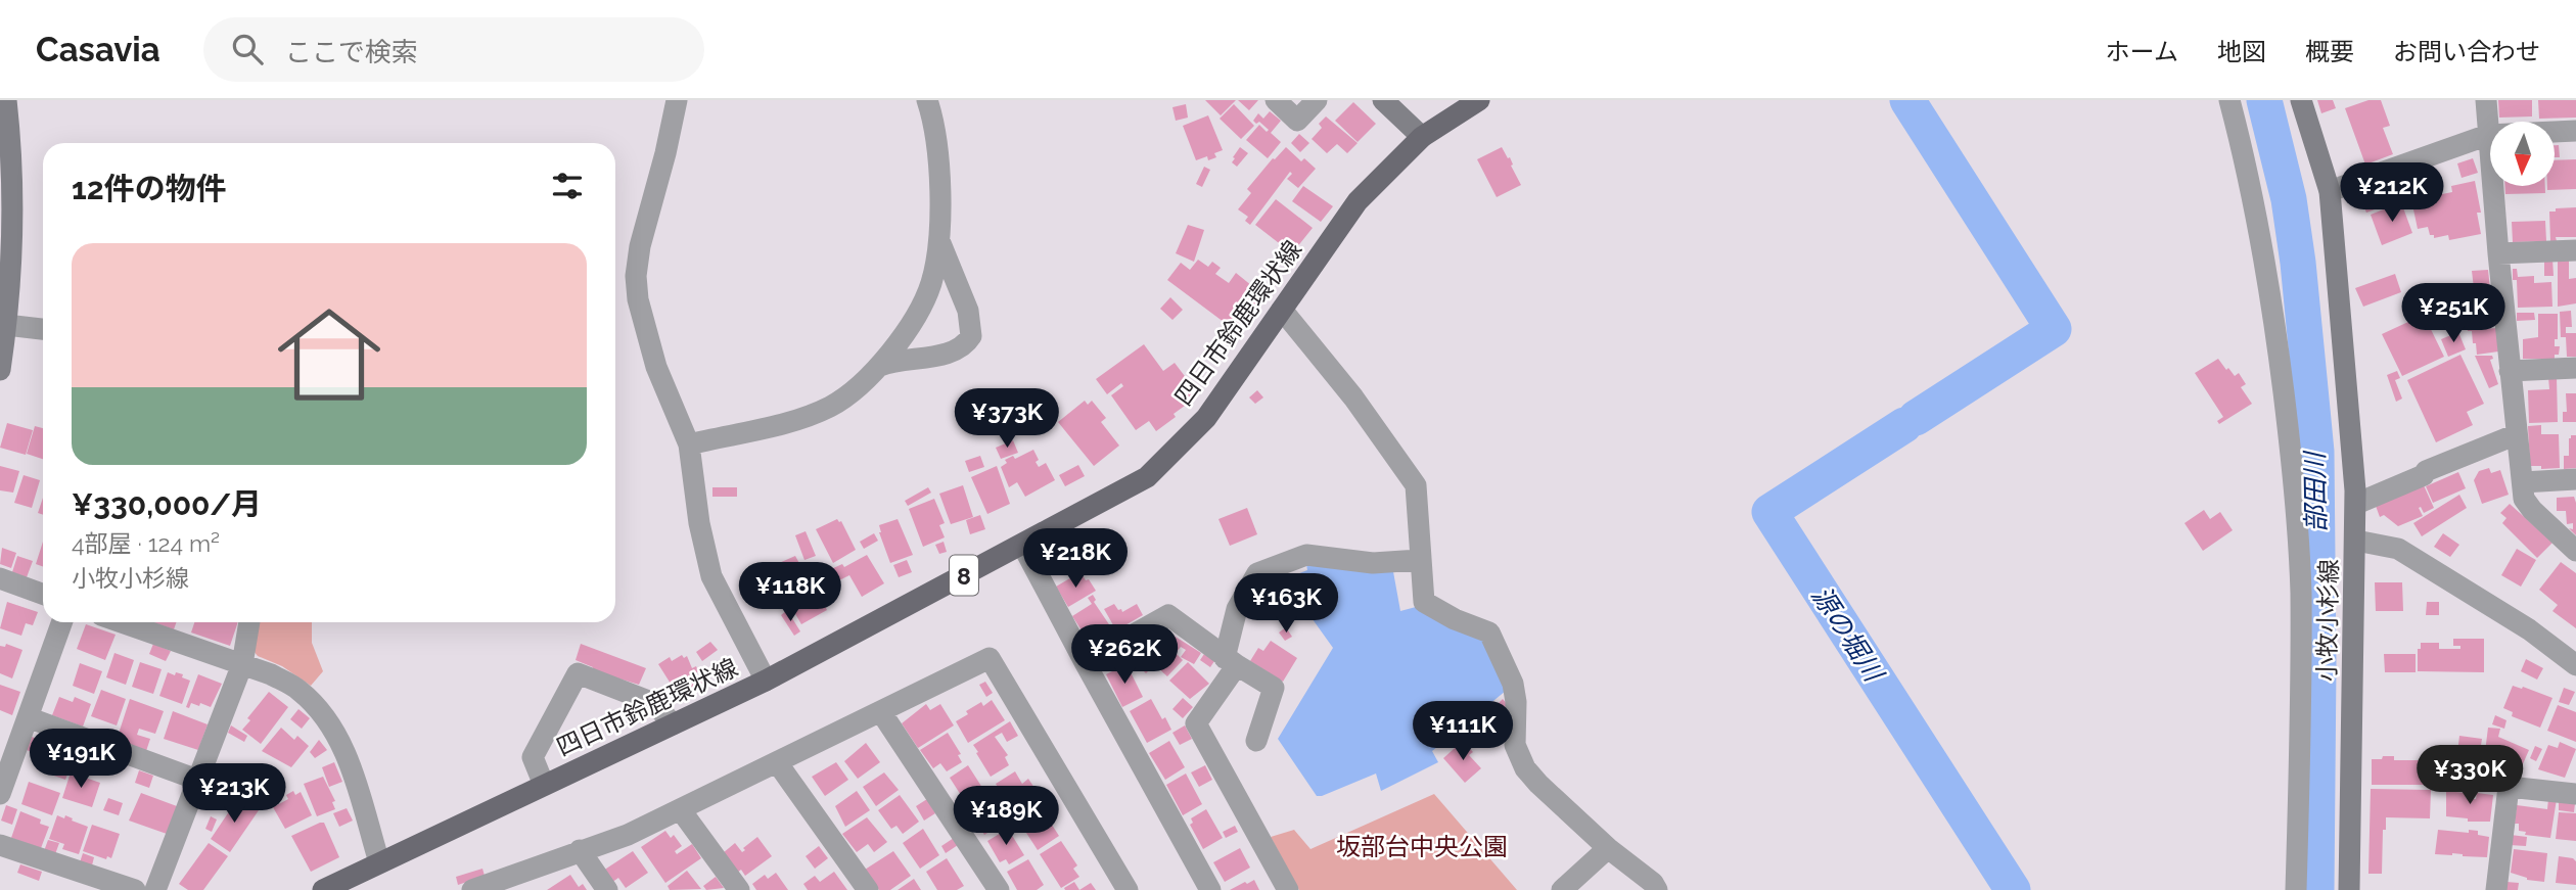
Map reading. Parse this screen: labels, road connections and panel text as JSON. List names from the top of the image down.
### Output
{
  "streets": {
    "main road": ["四日市鈴鹿環状線", "8", "小牧小杉線"]
  },
  "water": ["部田川", "源の堀川"],
  "parks": ["坂部台中央公園"],
  "north": "bottom",
  "page": {
    "header": "Casavia",
    "search": "ここで検索",
    "nav": [
      "ホーム",
      "地図",
      "概要",
      "お問い合わせ"
    ],
    "heading": "12件の物件",
    "price": [
      "¥212K",
      "¥251K",
      "¥373K",
      "¥218K",
      "¥118K",
      "¥163K",
      "¥262K",
      "¥111K",
      "¥191K",
      "¥330K",
      "¥213K",
      "¥189K"
    ],
    "list": [
      {
        "name": "¥330,000/月",
        "note": "4部屋 · 124 m² · 小牧小杉線"
      }
    ]
  }
}
